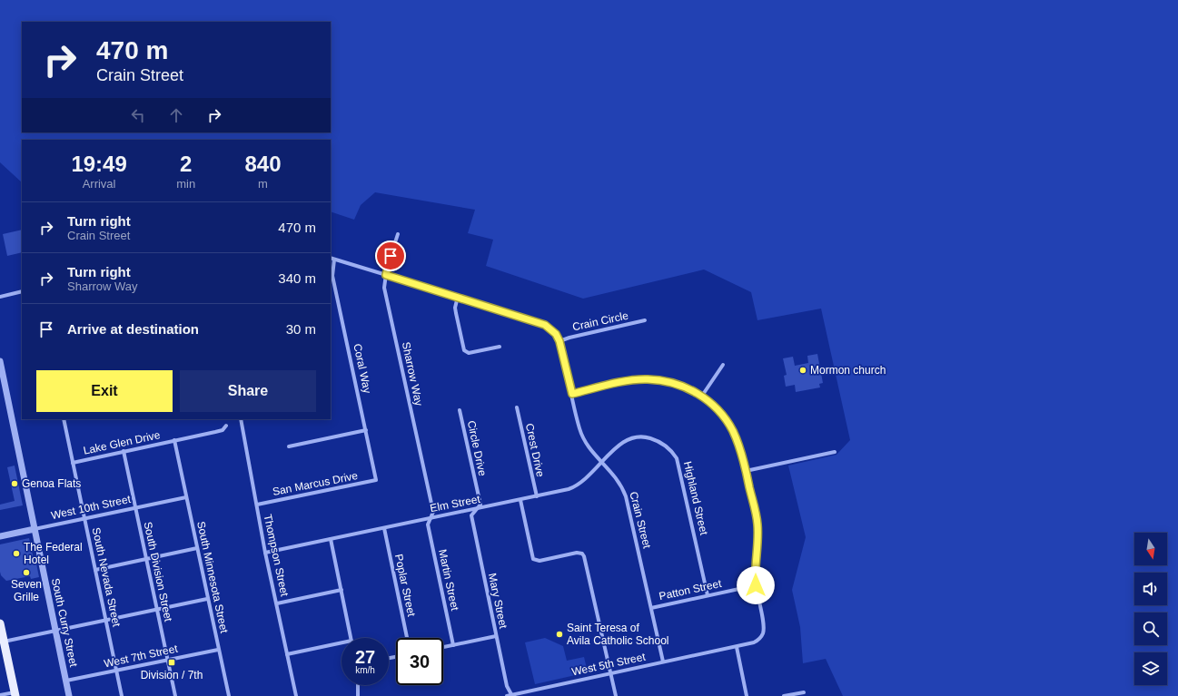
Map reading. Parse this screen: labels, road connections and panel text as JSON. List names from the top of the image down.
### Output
{
  "streets": {
    "street": [
      "Crain Circle",
      "Coral Way",
      "Sharrow Way",
      "Lake Glen Drive",
      "Circle Drive",
      "Crest Drive",
      "San Marcus Drive",
      "Highland Street",
      "Elm Street",
      "West 10th Street",
      "Crain Street",
      "Thompson Street",
      "South Division Street",
      "South Nevada Street",
      "South Minnesota Street",
      "Martin Street",
      "Poplar Street",
      "Patton Street",
      "Mary Street",
      "South Curry Street",
      "West 7th Street",
      "West 5th Street"
    ]
  },
  "crossings": [
    ["Crain Circle", "Crain Street"],
    ["Coral Way", "San Marcus Drive"],
    ["Coral Way", "Crain Street"],
    ["Sharrow Way", "Elm Street"],
    ["Sharrow Way", "Crain Street"],
    ["Sharrow Way", "Martin Street"],
    ["Lake Glen Drive", "South Division Street"],
    ["Lake Glen Drive", "South Nevada Street"],
    ["Lake Glen Drive", "South Minnesota Street"],
    ["Circle Drive", "Elm Street"],
    ["Circle Drive", "Mary Street"],
    ["Crest Drive", "Elm Street"],
    ["San Marcus Drive", "Thompson Street"],
    ["Highland Street", "Elm Street"],
    ["Highland Street", "Patton Street"],
    ["Elm Street", "Crain Street"],
    ["Elm Street", "Thompson Street"],
    ["Elm Street", "Martin Street"],
    ["Elm Street", "Poplar Street"],
    ["Elm Street", "Mary Street"],
    ["West 10th Street", "South Division Street"],
    ["West 10th Street", "South Nevada Street"],
    ["West 10th Street", "South Minnesota Street"],
    ["West 10th Street", "South Curry Street"],
    ["Crain Street", "Patton Street"],
    ["Crain Street", "West 5th Street"],
    ["South Division Street", "West 7th Street"],
    ["South Nevada Street", "West 7th Street"],
    ["South Minnesota Street", "West 7th Street"],
    ["Patton Street", "West 5th Street"],
    ["Mary Street", "West 5th Street"],
    ["South Curry Street", "West 7th Street"]
  ],
  "places": {
    "other": [
      "Mormon church",
      "Genoa Flats",
      "The Federal Hotel",
      "Seven Grille",
      "Saint Teresa of Avila Catholic School"
    ],
    "transit": ["Division / 7th"]
  },
  "north": "bottom",
  "page": {
    "turn": ["470 m", "Crain Street"],
    "eta": [
      "19:49",
      "Arrival",
      "2",
      "min",
      "840",
      "m"
    ],
    "list": [
      {
        "name": "Turn right",
        "note": "Crain Street",
        "value": "470 m"
      },
      {
        "name": "Turn right",
        "note": "Sharrow Way",
        "value": "340 m"
      },
      {
        "name": "Arrive at destination",
        "value": "30 m"
      }
    ],
    "buttons": ["Exit", "Share"],
    "speed": "27 km/h",
    "limit": "30"
  }
}
